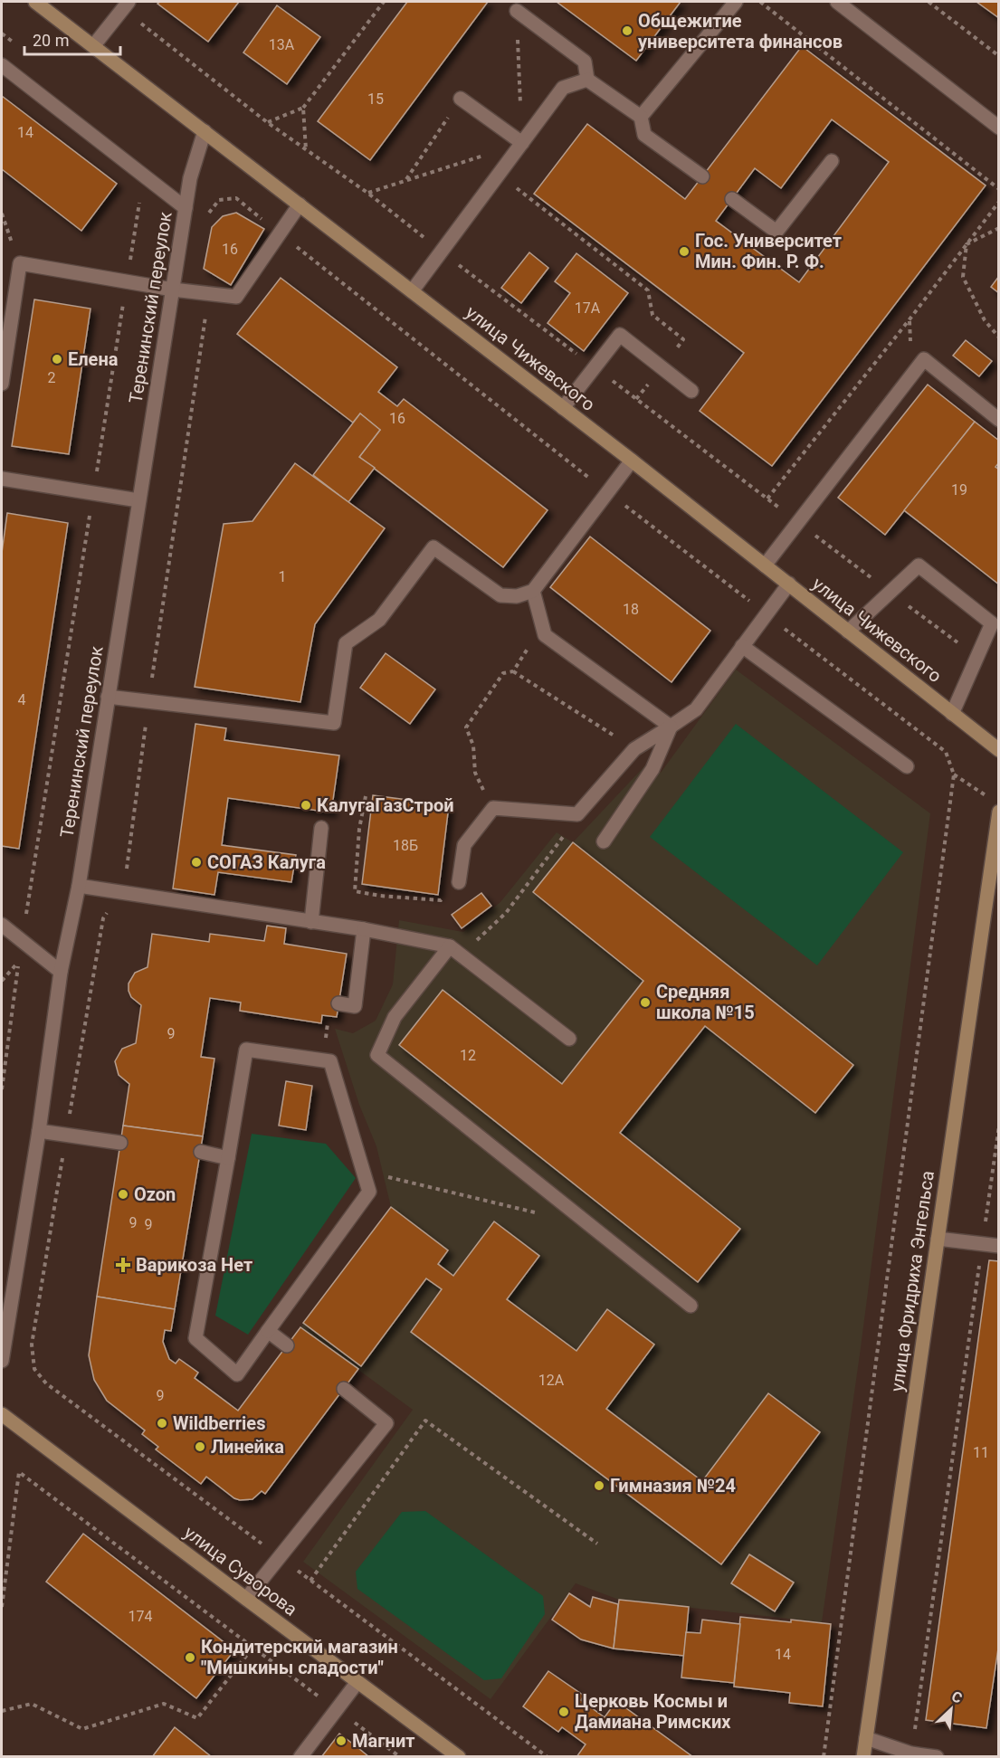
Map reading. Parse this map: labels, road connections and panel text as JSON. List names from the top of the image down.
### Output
{
  "streets": {
    "street": [
      "Теренинский переулок",
      "улица Чижевского",
      "улица Фридриха Энгельса",
      "улица Суворова"
    ]
  },
  "crossings": [
    ["Теренинский переулок", "улица Чижевского"]
  ],
  "places": {
    "other": [
      "Общежитие университета финансов",
      "Гос. Университет Мин. Фин. Р. Ф.",
      "Елена",
      "КалугаГазСтрой",
      "СОГАЗ Калуга",
      "Средняя школа №15",
      "Ozon",
      "Wildberries",
      "Линейка",
      "Гимназия №24",
      "Кондитерский магазин \"Мишкины сладости\"",
      "Церковь Космы и Дамиана Римских",
      "Магнит"
    ],
    "health": ["Варикоза Нет"]
  },
  "house_numbers": [
    "13А",
    "15",
    "14",
    "16",
    "17А",
    "2",
    "16",
    "19",
    "1",
    "18",
    "4",
    "18Б",
    "9",
    "12",
    "9",
    "9",
    "12А",
    "9",
    "11",
    "174",
    "14"
  ],
  "scale_bar": "20 m",
  "north": "top right"
}
